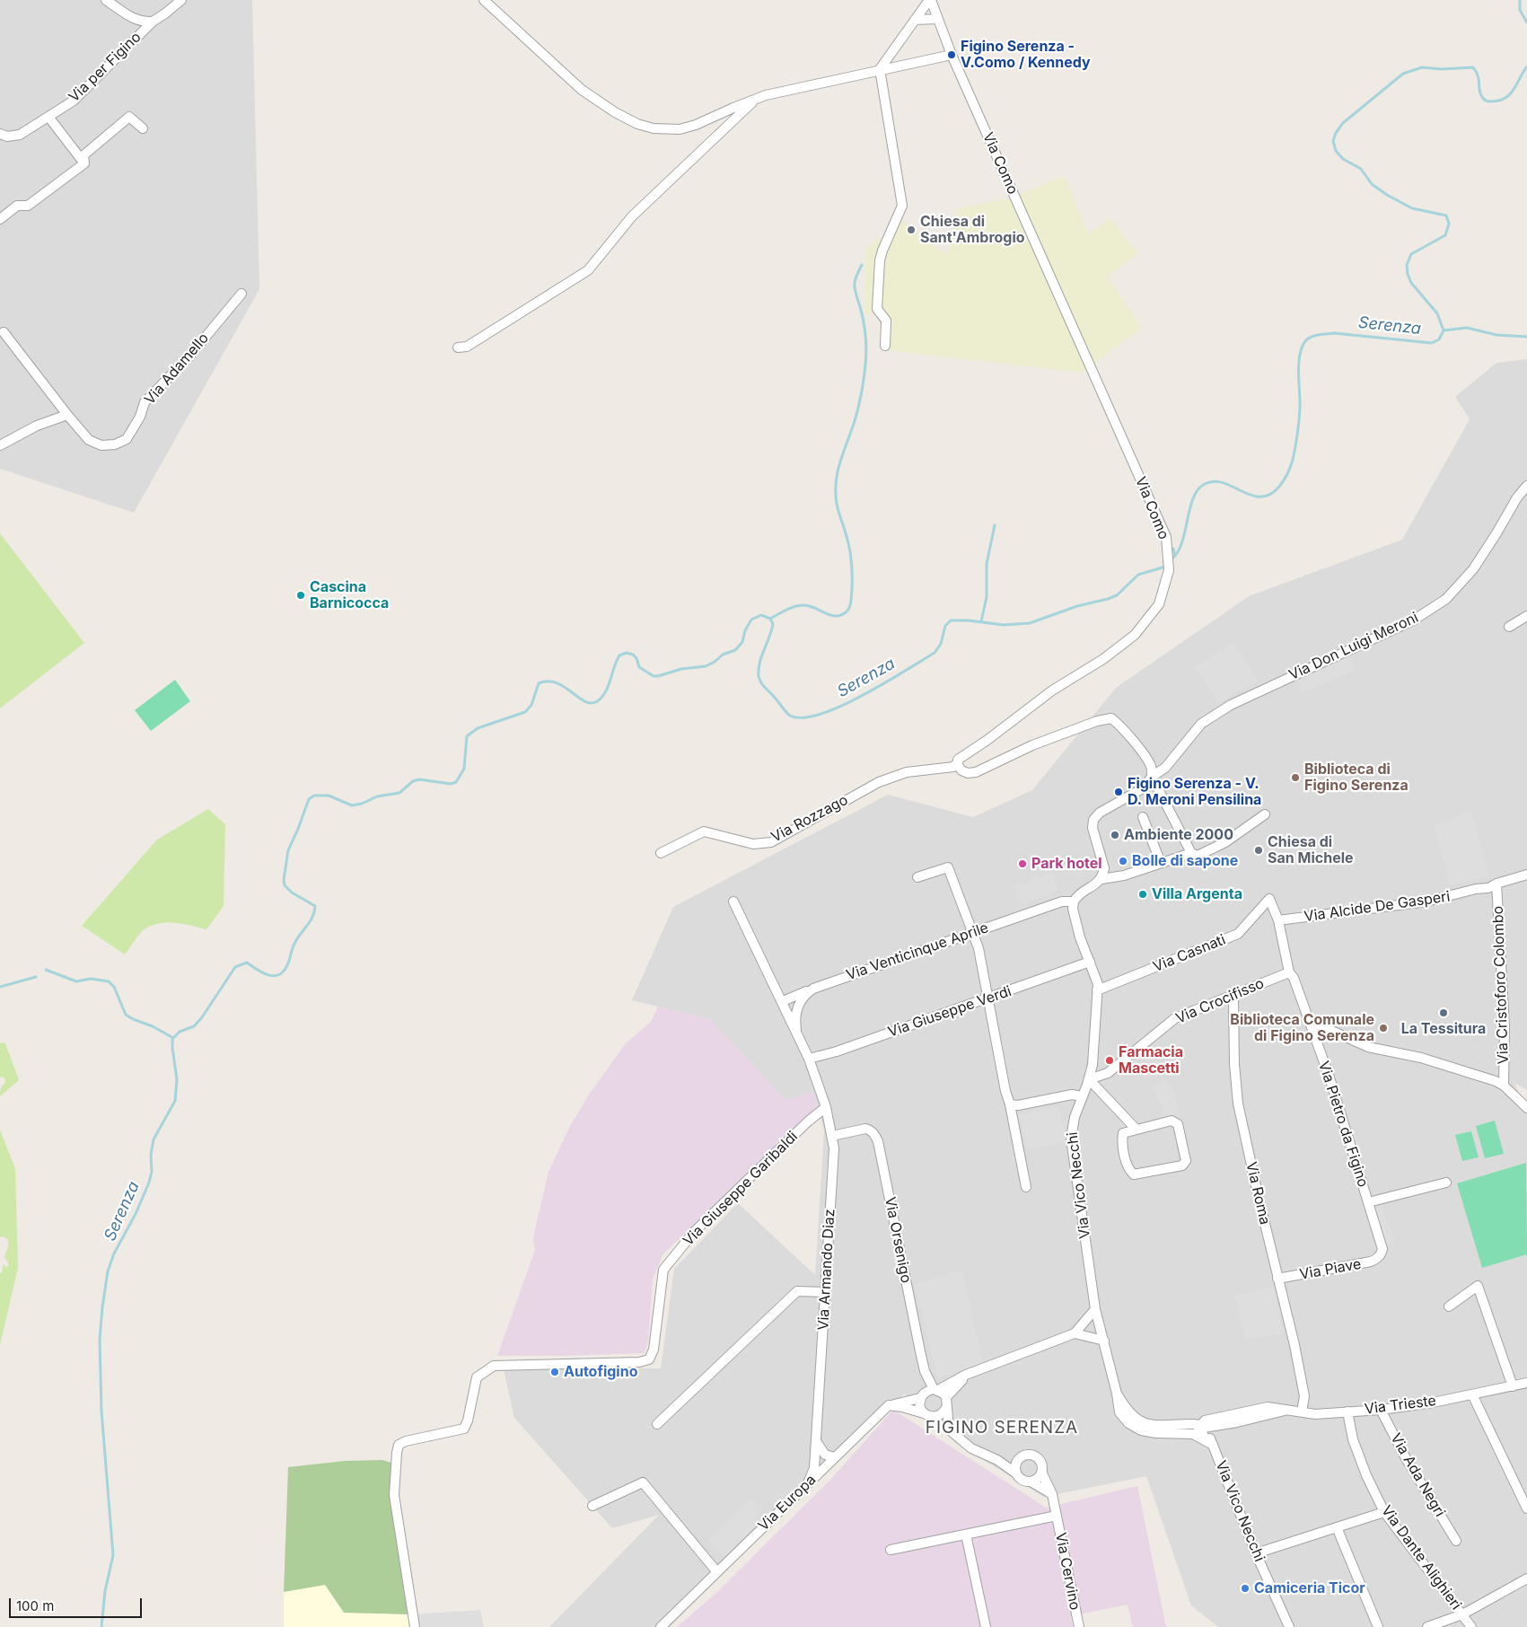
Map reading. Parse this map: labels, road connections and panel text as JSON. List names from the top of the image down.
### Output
{
  "streets": {
    "street": [
      "Via per Figino",
      "Via Como",
      "Via Adamello",
      "Via Don Luigi Meroni",
      "Via Rozzago",
      "Via Alcide De Gasperi",
      "Via Venticinque Aprile",
      "Via Casnati",
      "Via Cristoforo Colombo",
      "Via Crocifisso",
      "Via Giuseppe Verdi",
      "Via Pietro da Figino",
      "Via Vico Necchi",
      "Via Giuseppe Garibaldi",
      "Via Roma",
      "Via Orsenigo",
      "Via Armando Diaz",
      "Via Piave",
      "Via Trieste",
      "Via Ada Negri",
      "Via Europa",
      "Via Dante Alighieri",
      "Via Cervino"
    ]
  },
  "crossings": [
    ["Via Como", "Via Rozzago"],
    ["Via Alcide De Gasperi", "Via Casnati"],
    ["Via Alcide De Gasperi", "Via Cristoforo Colombo"],
    ["Via Venticinque Aprile", "Via Vico Necchi"],
    ["Via Venticinque Aprile", "Via Armando Diaz"],
    ["Via Casnati", "Via Vico Necchi"],
    ["Via Crocifisso", "Via Pietro da Figino"],
    ["Via Crocifisso", "Via Vico Necchi"],
    ["Via Crocifisso", "Via Roma"],
    ["Via Giuseppe Verdi", "Via Vico Necchi"],
    ["Via Giuseppe Verdi", "Via Armando Diaz"],
    ["Via Pietro da Figino", "Via Piave"],
    ["Via Vico Necchi", "Via Trieste"],
    ["Via Giuseppe Garibaldi", "Via Armando Diaz"],
    ["Via Roma", "Via Piave"],
    ["Via Roma", "Via Trieste"],
    ["Via Orsenigo", "Via Armando Diaz"],
    ["Via Orsenigo", "Via Cervino"],
    ["Via Armando Diaz", "Via Europa"],
    ["Via Trieste", "Via Ada Negri"],
    ["Via Trieste", "Via Dante Alighieri"]
  ],
  "districts": ["FIGINO SERENZA"],
  "water": ["Serenza"],
  "places": [
    "Figino Serenza - V.Como / Kennedy",
    "Chiesa di Sant'Ambrogio",
    "Cascina Barnicocca",
    "Biblioteca di Figino Serenza",
    "Figino Serenza - V. D. Meroni Pensilina",
    "Ambiente 2000",
    "Chiesa di San Michele",
    "Bolle di sapone",
    "Park hotel",
    "Villa Argenta",
    "La Tessitura",
    "Biblioteca Comunale di Figino Serenza",
    "Farmacia Mascetti",
    "Autofigino",
    "Camiceria Ticor"
  ],
  "scale_bar": "100 m"
}
